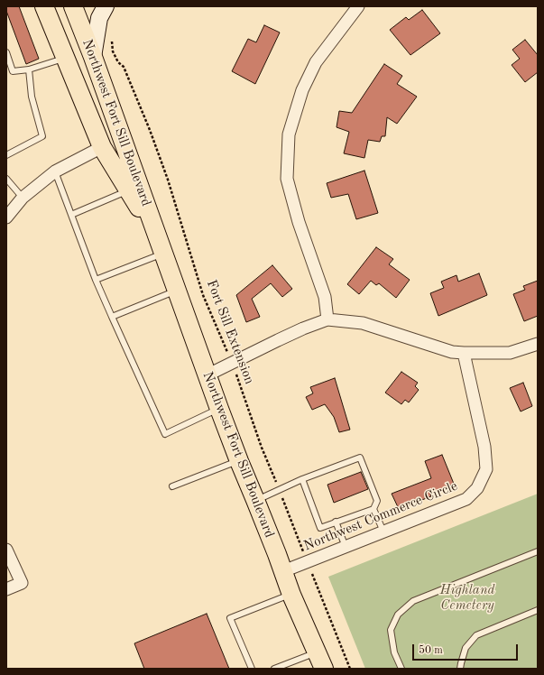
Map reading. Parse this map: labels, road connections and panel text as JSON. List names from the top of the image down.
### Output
{
  "streets": {
    "main road": ["Northwest Fort Sill Boulevard"],
    "street": ["Northwest Commerce Circle"],
    "path": ["Fort Sill Extension"]
  },
  "crossings": [
    ["Northwest Fort Sill Boulevard", "Northwest Commerce Circle"],
    ["Fort Sill Extension", "Northwest Commerce Circle"]
  ],
  "parks": ["Highland Cemetery"],
  "scale_bar": "50 m"
}
